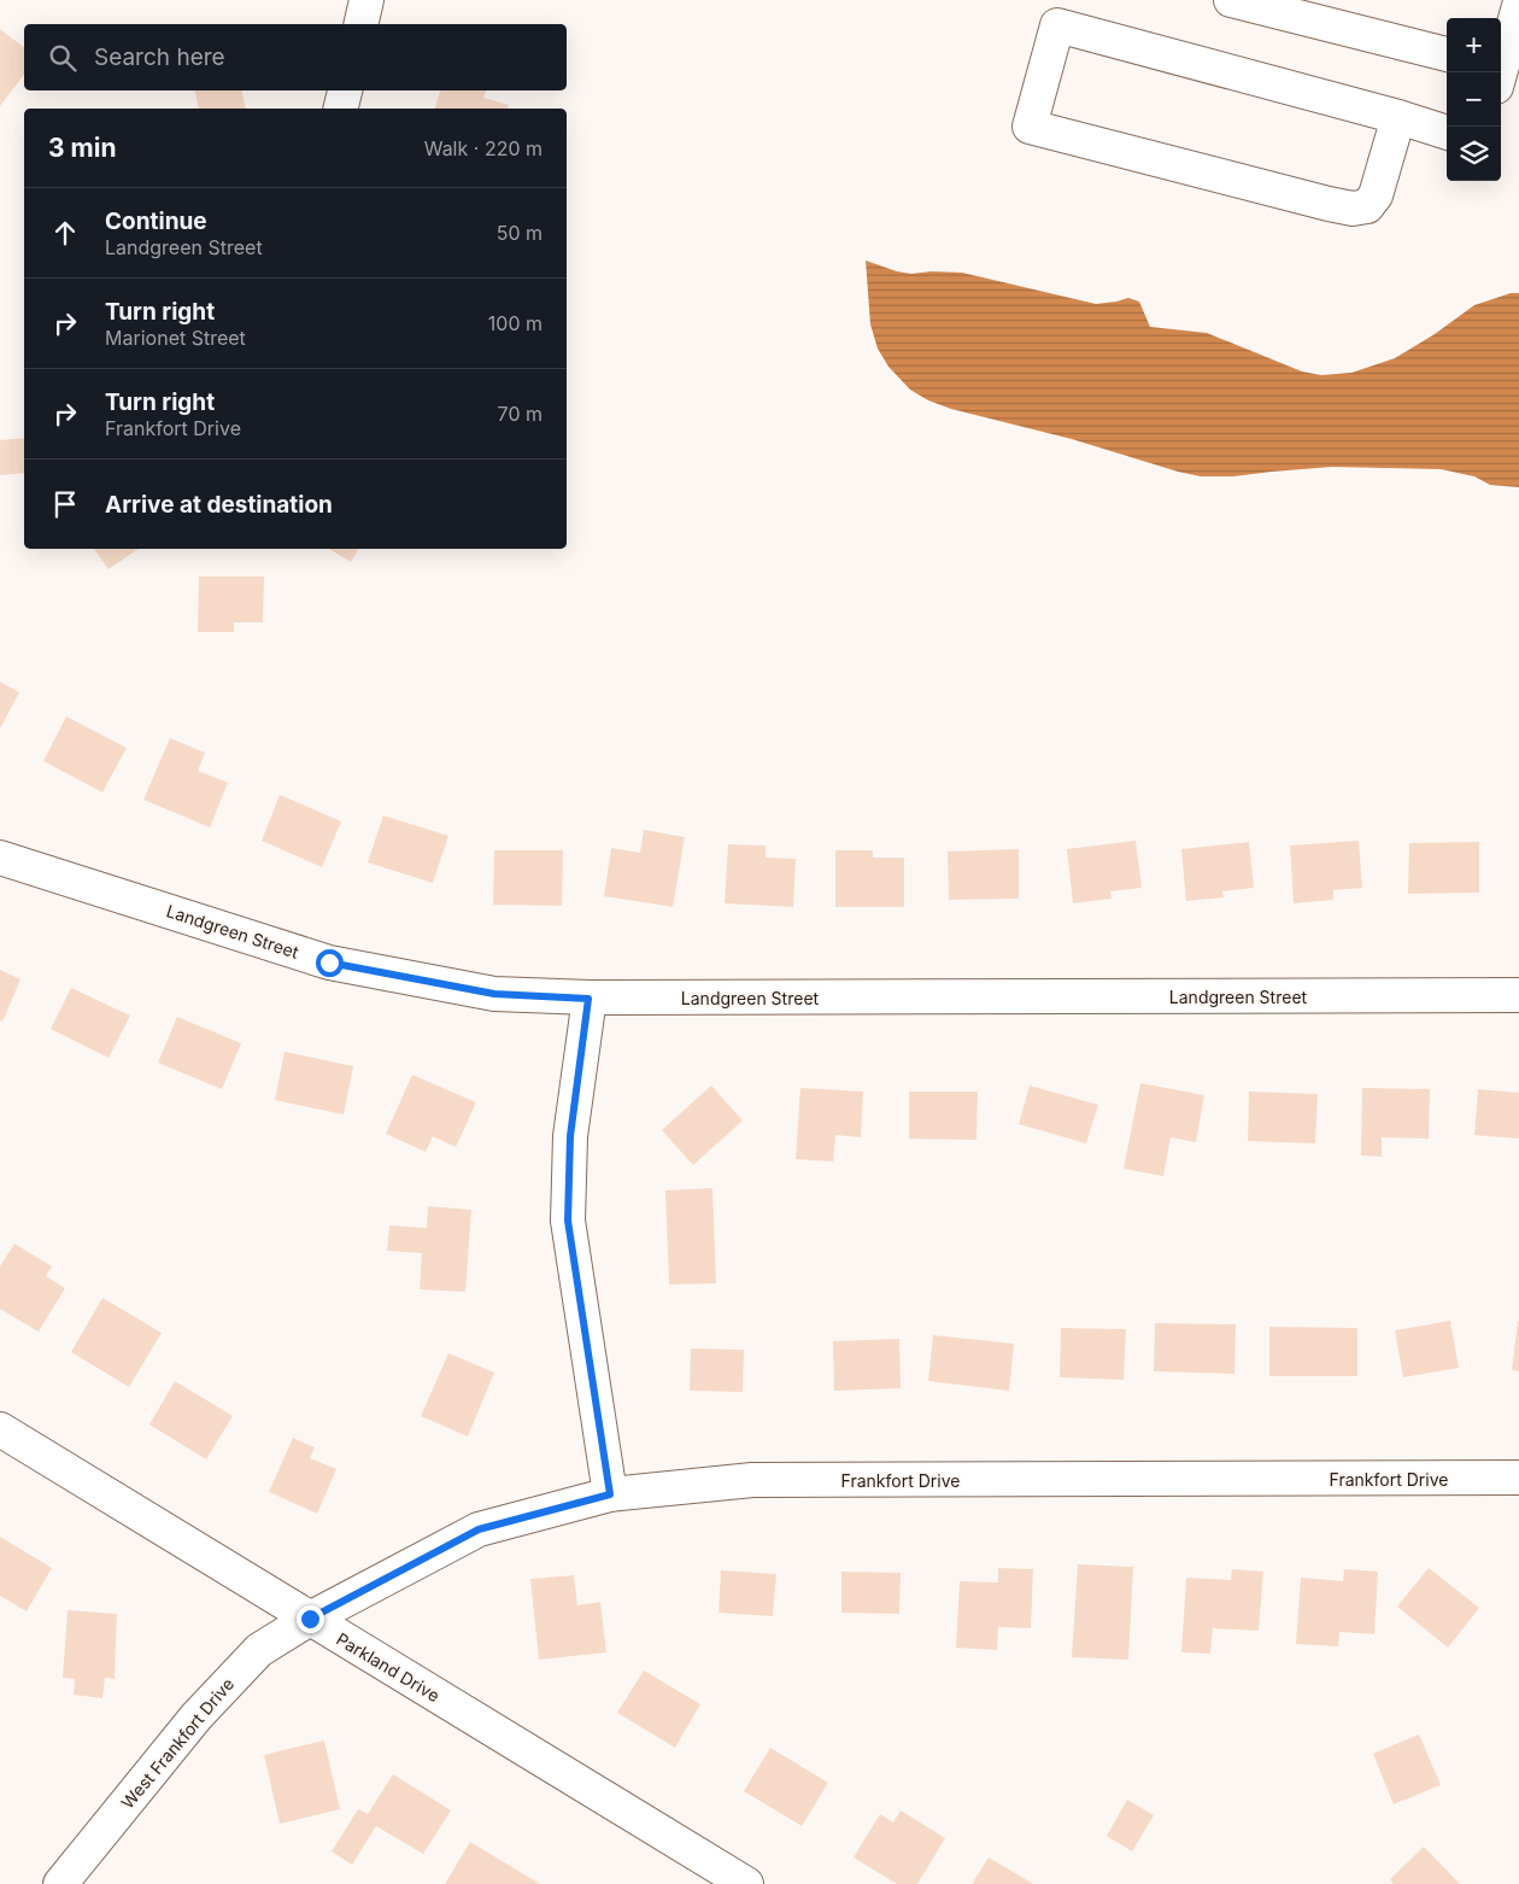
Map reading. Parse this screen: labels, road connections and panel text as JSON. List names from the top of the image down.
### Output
{
  "streets": {
    "street": [
      "Landgreen Street",
      "Frankfort Drive",
      "Parkland Drive",
      "West Frankfort Drive"
    ]
  },
  "crossings": [
    ["Frankfort Drive", "Parkland Drive"],
    ["Frankfort Drive", "West Frankfort Drive"],
    ["Parkland Drive", "West Frankfort Drive"]
  ],
  "page": {
    "map_buttons": ["+", "−"],
    "search": "Search here",
    "heading": ["3 min", "Walk · 220 m"],
    "list": [
      ["Continue", "Landgreen Street", "50 m"],
      ["Turn right", "Marionet Street", "100 m"],
      ["Turn right", "Frankfort Drive", "70 m"],
      "Arrive at destination"
    ]
  }
}
